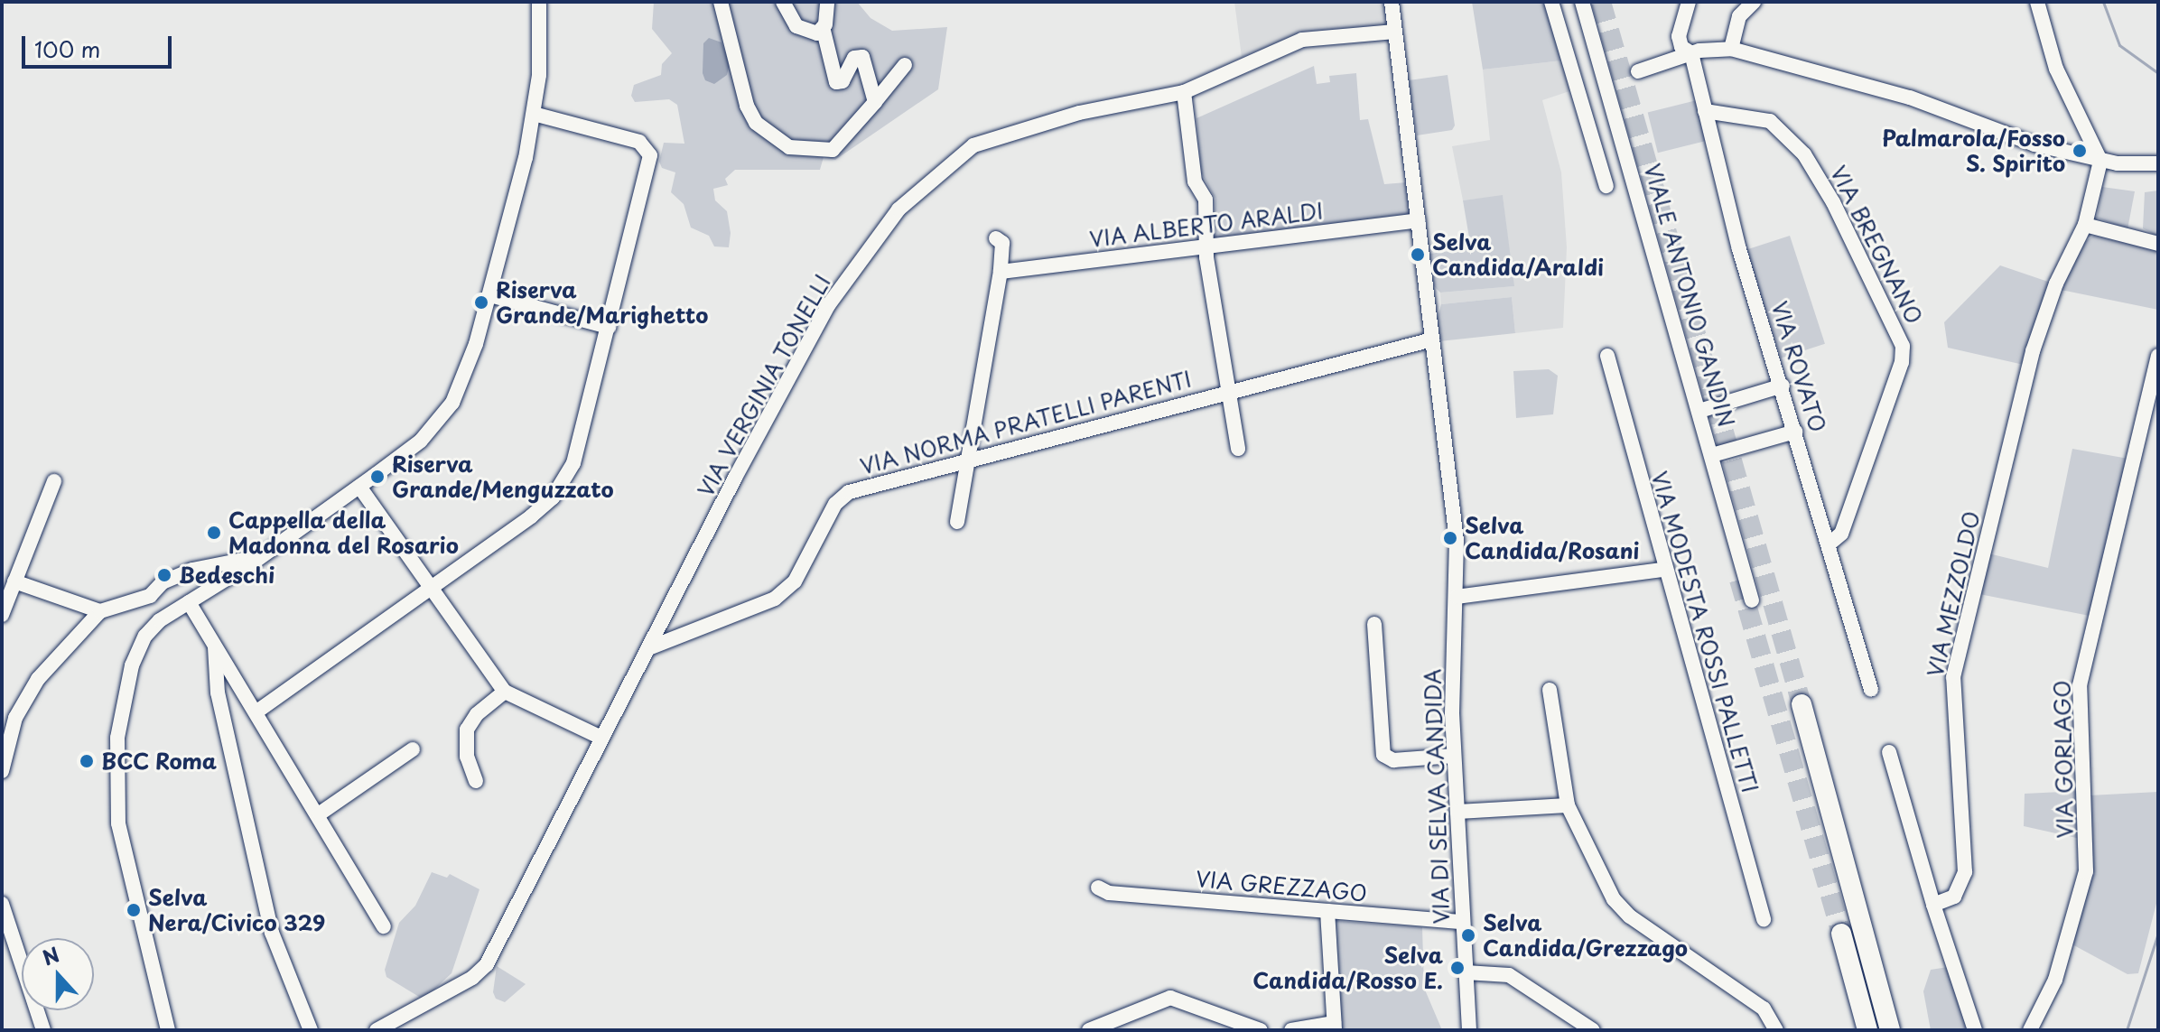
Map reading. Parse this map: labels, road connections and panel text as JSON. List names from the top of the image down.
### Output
{
  "streets": {
    "street": [
      "VIA ALBERTO ARALDI",
      "VIA BREGNANO",
      "VIALE ANTONIO GANDIN",
      "VIA ROVATO",
      "VIA VERGINIA TONELLI",
      "VIA NORMA PRATELLI PARENTI",
      "VIA MEZZOLDO",
      "VIA MODESTA ROSSI PALLETTI",
      "VIA GORLAGO",
      "VIA DI SELVA CANDIDA",
      "VIA GREZZAGO"
    ]
  },
  "crossings": [
    ["VIA ALBERTO ARALDI", "VIA DI SELVA CANDIDA"],
    ["VIA BREGNANO", "VIA ROVATO"],
    ["VIA VERGINIA TONELLI", "VIA NORMA PRATELLI PARENTI"],
    ["VIA VERGINIA TONELLI", "VIA DI SELVA CANDIDA"],
    ["VIA NORMA PRATELLI PARENTI", "VIA DI SELVA CANDIDA"],
    ["VIA DI SELVA CANDIDA", "VIA GREZZAGO"]
  ],
  "places": [
    "Palmarola/Fosso S. Spirito",
    "Selva Candida/Araldi",
    "Riserva Grande/Marighetto",
    "Riserva Grande/Menguzzato",
    "Cappella della Madonna del Rosario",
    "Selva Candida/Rosani",
    "Bedeschi",
    "BCC Roma",
    "Selva Nera/Civico 329",
    "Selva Candida/Grezzago",
    "Selva Candida/Rosso E."
  ],
  "scale_bar": "100 m",
  "north": "top"
}
